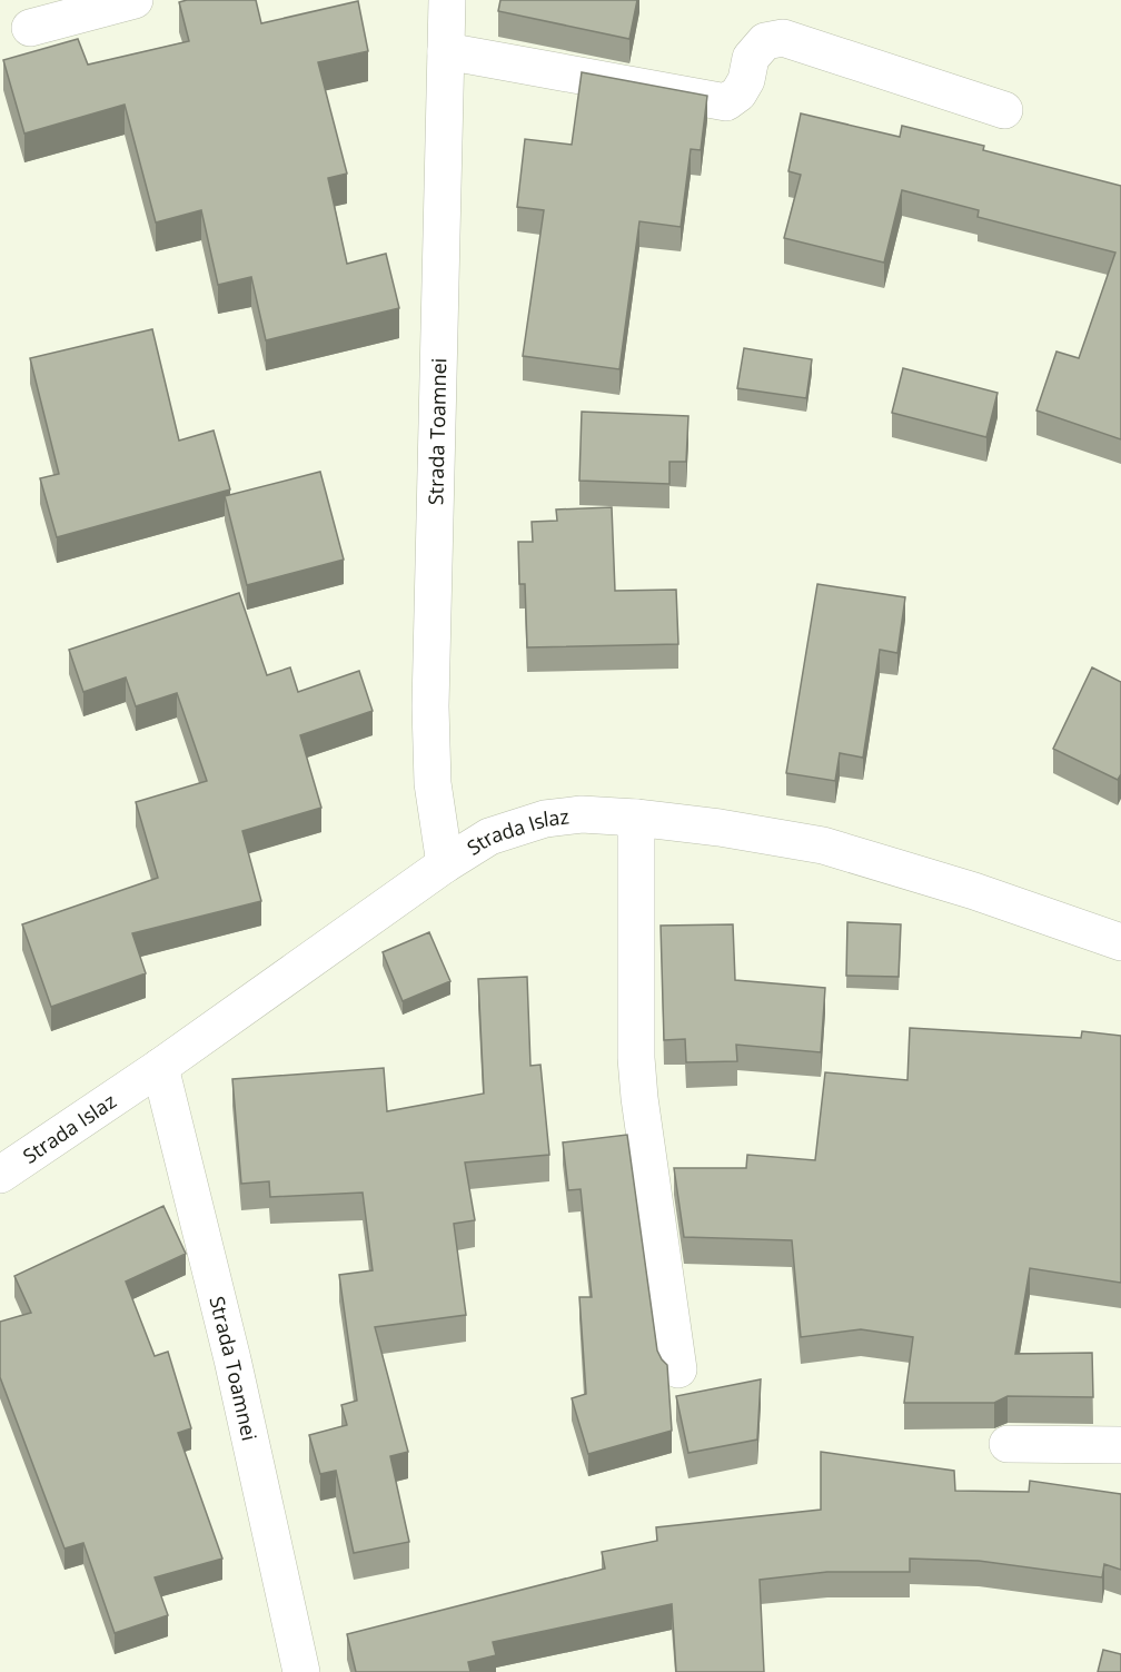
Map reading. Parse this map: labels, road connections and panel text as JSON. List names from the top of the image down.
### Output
{
  "streets": {
    "street": ["Strada Toamnei", "Strada Islaz"]
  },
  "crossings": [
    ["Strada Toamnei", "Strada Islaz"]
  ]
}
